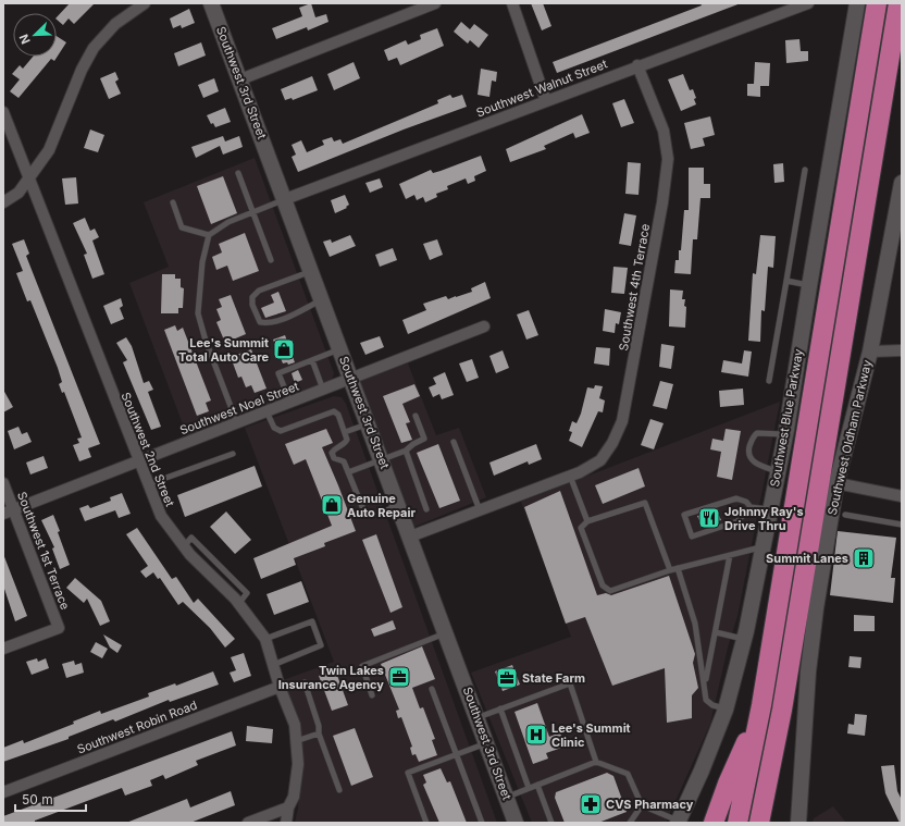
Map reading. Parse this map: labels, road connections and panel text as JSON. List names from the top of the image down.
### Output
{
  "streets": {
    "street": [
      "Southwest 3rd Street",
      "Southwest Walnut Street",
      "Southwest 4th Terrace",
      "Southwest Noel Street",
      "Southwest Blue Parkway",
      "Southwest Oldham Parkway",
      "Southwest 2nd Street",
      "Southwest 1st Terrace",
      "Southwest Robin Road"
    ]
  },
  "crossings": [
    ["Southwest 3rd Street", "Southwest Walnut Street"],
    ["Southwest 3rd Street", "Southwest 4th Terrace"],
    ["Southwest 3rd Street", "Southwest Noel Street"],
    ["Southwest Walnut Street", "Southwest 4th Terrace"],
    ["Southwest Noel Street", "Southwest 2nd Street"],
    ["Southwest Noel Street", "Southwest 1st Terrace"],
    ["Southwest 2nd Street", "Southwest Robin Road"]
  ],
  "places": {
    "shop": ["Lee's Summit Total Auto Care", "Genuine Auto Repair"],
    "restaurant": ["Johnny Ray's Drive Thru"],
    "building": ["Summit Lanes"],
    "office": ["Twin Lakes Insurance Agency", "State Farm"],
    "hospital": ["Lee's Summit Clinic"],
    "pharmacy": ["CVS Pharmacy"]
  },
  "scale_bar": "50 m",
  "north": "bottom left"
}
